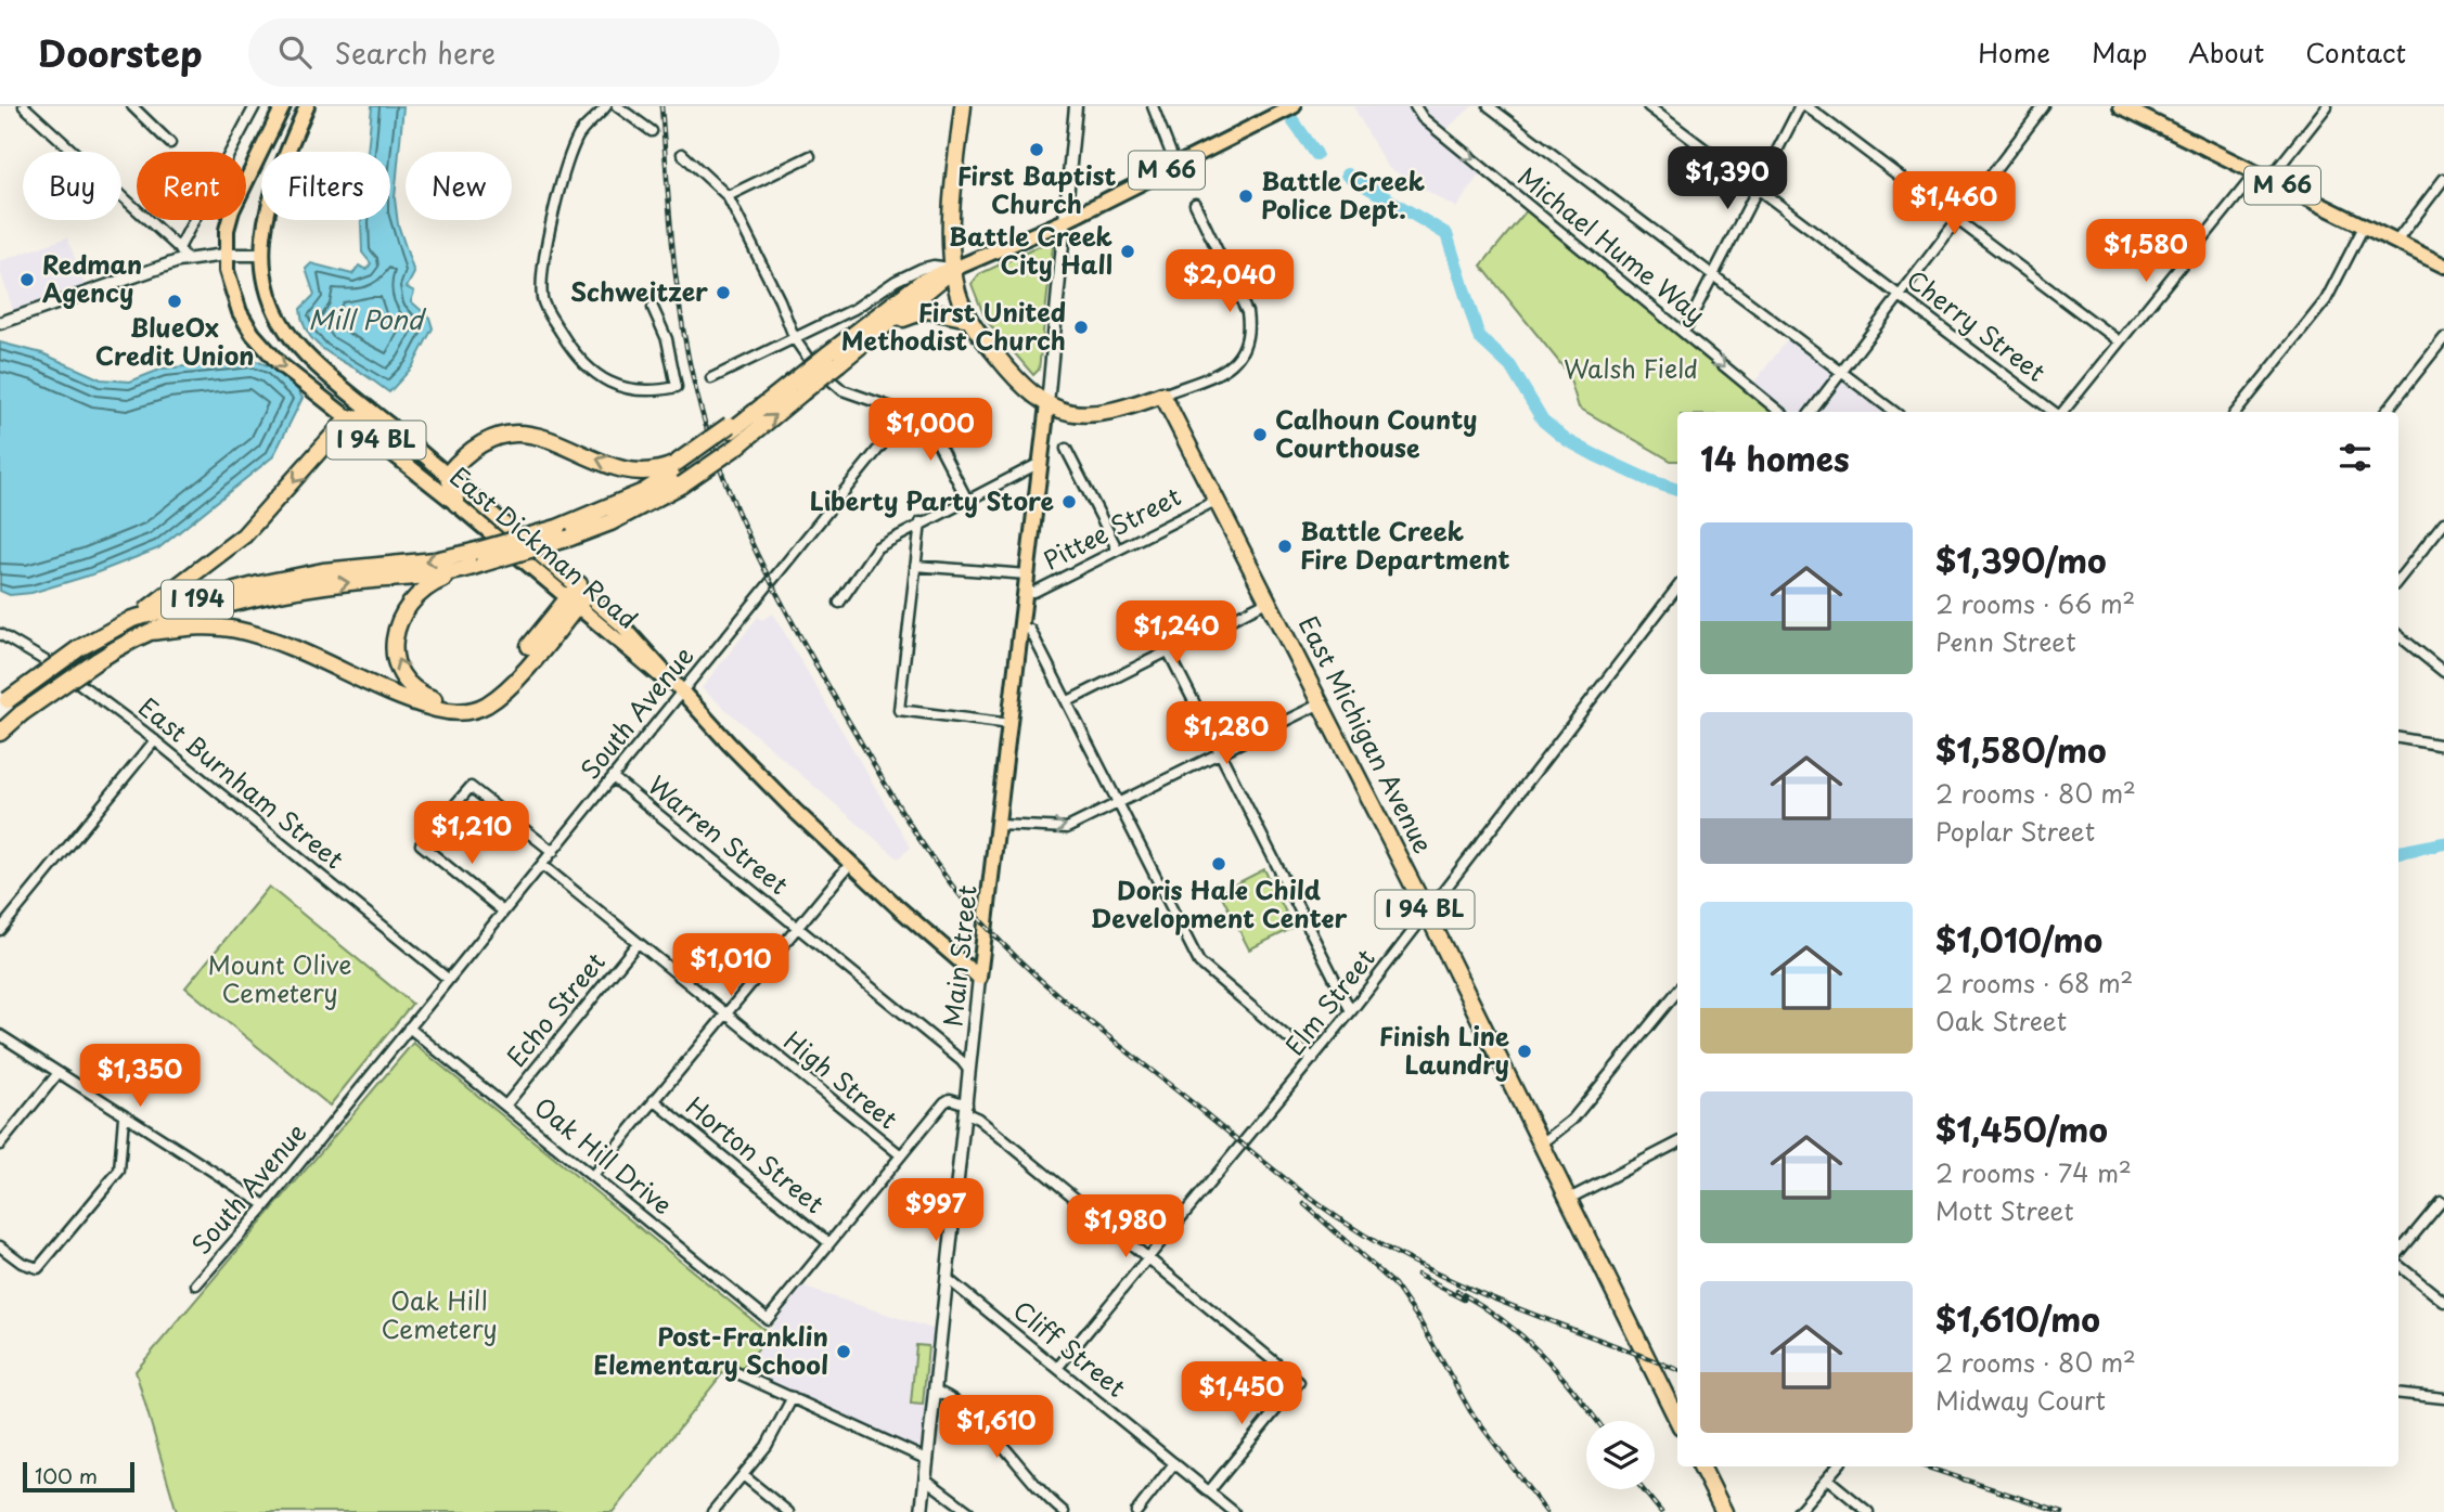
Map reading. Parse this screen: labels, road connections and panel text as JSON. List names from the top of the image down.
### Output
{
  "streets": {
    "highway": ["I 94 BL", "I 194", "East Michigan Avenue"],
    "main road": ["M 66", "East Dickman Road", "Main Street"],
    "street": [
      "Michael Hume Way",
      "Cherry Street",
      "Pittee Street",
      "South Avenue",
      "East Burnham Street",
      "Warren Street",
      "Elm Street",
      "Echo Street",
      "High Street",
      "Horton Street",
      "Oak Hill Drive",
      "Cliff Street"
    ]
  },
  "crossings": [
    ["M 66", "I 194"],
    ["Pittee Street", "East Michigan Avenue"],
    ["Pittee Street", "Main Street"],
    ["East Dickman Road", "South Avenue"],
    ["East Dickman Road", "Main Street"],
    ["South Avenue", "East Burnham Street"],
    ["South Avenue", "Warren Street"],
    ["South Avenue", "High Street"],
    ["South Avenue", "Oak Hill Drive"],
    ["East Michigan Avenue", "Elm Street"],
    ["Warren Street", "Main Street"],
    ["Main Street", "Cliff Street"],
    ["Elm Street", "Cliff Street"],
    ["Echo Street", "High Street"],
    ["Echo Street", "Oak Hill Drive"],
    ["Horton Street", "Oak Hill Drive"]
  ],
  "water": ["Mill Pond"],
  "parks": ["Walsh Field", "Mount Olive Cemetery", "Oak Hill Cemetery"],
  "places": [
    "First Baptist Church",
    "Battle Creek Police Dept.",
    "Battle Creek City Hall",
    "Redman Agency",
    "Schweitzer",
    "BlueOx Credit Union",
    "First United Methodist Church",
    "Calhoun County Courthouse",
    "Liberty Party Store",
    "Battle Creek Fire Department",
    "Doris Hale Child Development Center",
    "Finish Line Laundry",
    "Post-Franklin Elementary School"
  ],
  "scale_bar": "100 m",
  "page": {
    "header": "Doorstep",
    "search": "Search here",
    "nav": [
      "Home",
      "Map",
      "About",
      "Contact"
    ],
    "price": [
      "$1,390",
      "$1,460",
      "$1,580",
      "$2,040",
      "$1,000",
      "$1,240",
      "$1,280",
      "$1,210",
      "$1,010",
      "$1,350",
      "$997",
      "$1,980",
      "$1,450",
      "$1,610"
    ],
    "chip": [
      "Buy",
      "Rent",
      "Filters",
      "New"
    ],
    "heading": "14 homes",
    "list": [
      {
        "name": "$1,390/mo",
        "note": "2 rooms · 66 m² · Penn Street"
      },
      {
        "name": "$1,580/mo",
        "note": "2 rooms · 80 m² · Poplar Street"
      },
      {
        "name": "$1,010/mo",
        "note": "2 rooms · 68 m² · Oak Street"
      },
      {
        "name": "$1,450/mo",
        "note": "2 rooms · 74 m² · Mott Street"
      },
      {
        "name": "$1,610/mo",
        "note": "2 rooms · 80 m² · Midway Court"
      }
    ],
    "scale": "100 m"
  }
}
